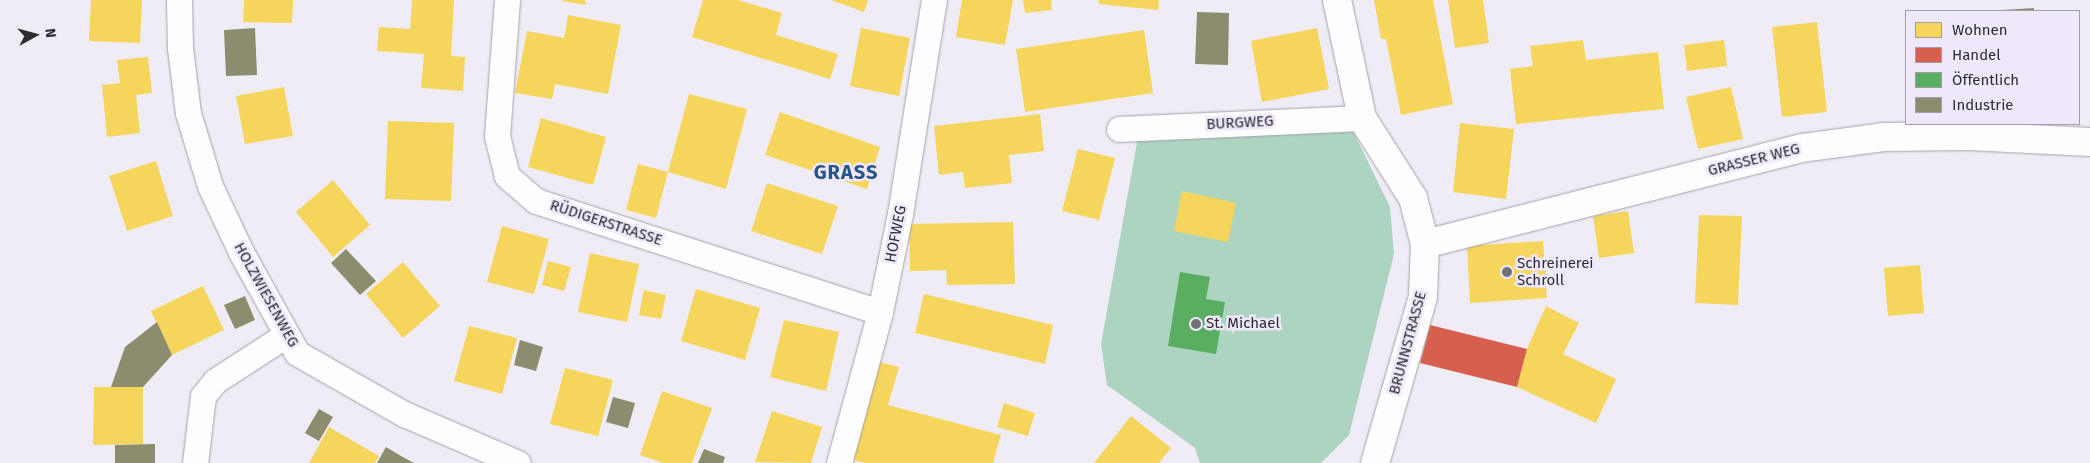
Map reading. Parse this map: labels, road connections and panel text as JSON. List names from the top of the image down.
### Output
{
  "streets": {
    "street": [
      "BURGWEG",
      "GRASSER WEG",
      "RÜDIGERSTRASSE",
      "HOFWEG",
      "HOLZWIESENWEG",
      "BRUNNSTRASSE"
    ]
  },
  "crossings": [
    ["BURGWEG", "BRUNNSTRASSE"],
    ["GRASSER WEG", "BRUNNSTRASSE"],
    ["RÜDIGERSTRASSE", "HOFWEG"]
  ],
  "districts": ["GRASS"],
  "places": ["Schreinerei Schroll", "St. Michael"],
  "legend": [
    "Wohnen",
    "Handel",
    "Öffentlich",
    "Industrie"
  ],
  "north": "right"
}
